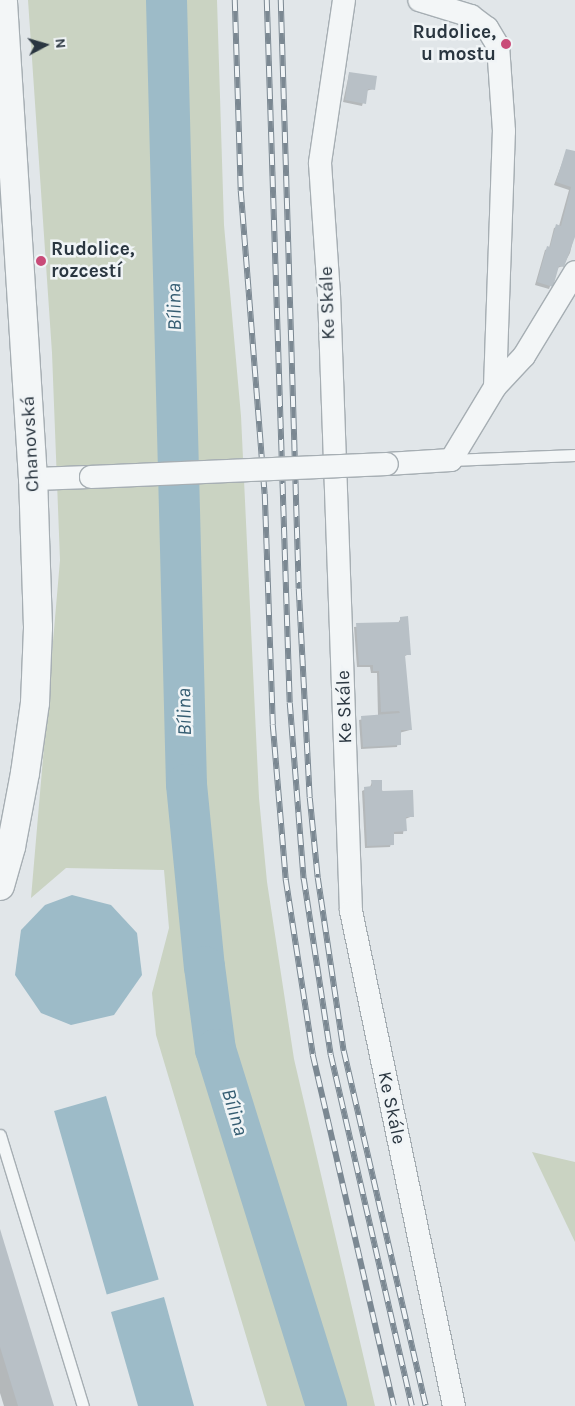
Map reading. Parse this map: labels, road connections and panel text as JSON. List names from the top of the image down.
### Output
{
  "streets": {
    "street": ["Ke Skále", "Chanovská"]
  },
  "water": ["Bílina"],
  "places": ["Rudolice, u mostu", "Rudolice, rozcestí"],
  "north": "right"
}
